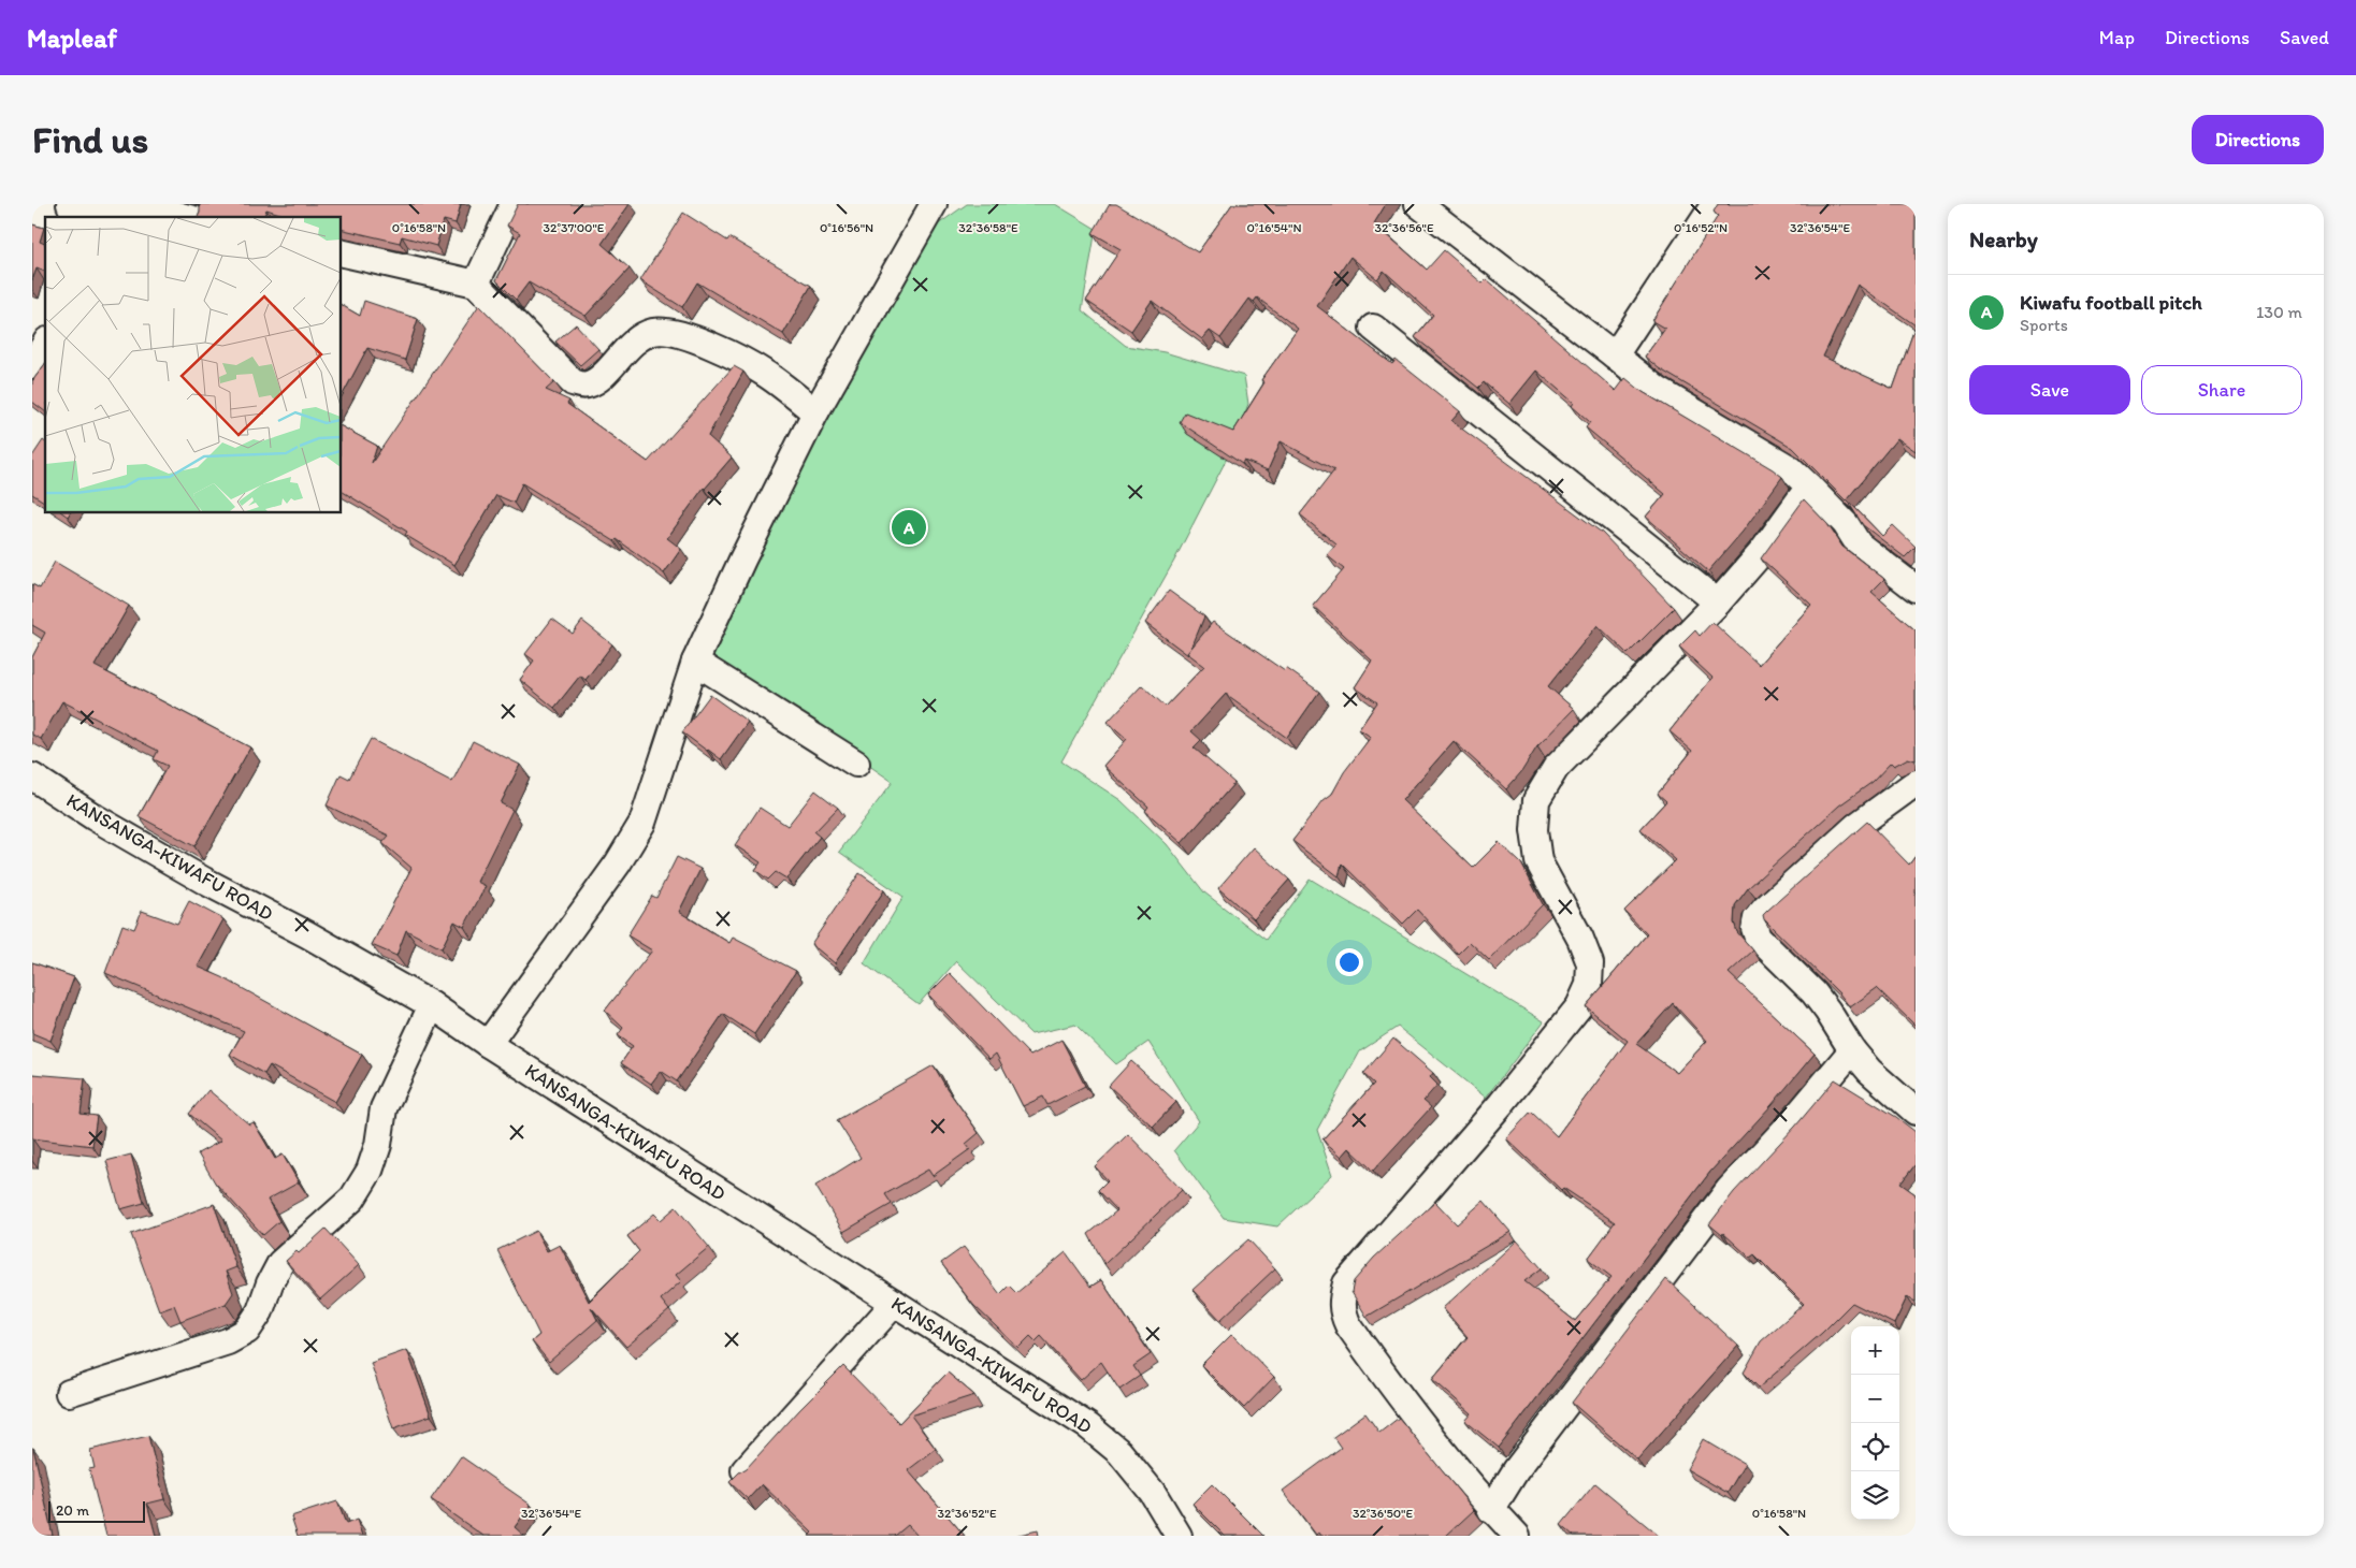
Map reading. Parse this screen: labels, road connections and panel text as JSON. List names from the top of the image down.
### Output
{
  "streets": {
    "street": ["KANSANGA-KIWAFU ROAD"]
  },
  "scale_bar": "20 m",
  "page": {
    "header": "Mapleaf",
    "nav": ["Map", "Directions", "Saved"],
    "buttons": [
      "Directions",
      ["Save", "Share"]
    ],
    "title": "Find us",
    "heading": "Nearby",
    "list": [
      {
        "mark": "A",
        "name": "Kiwafu football pitch",
        "note": "Sports",
        "value": "130 m"
      }
    ],
    "pins": "A",
    "map_buttons": ["+", "−"],
    "scale": "20 m"
  },
  "coordinates": [
    "0°16'58\"N",
    "0°16'56\"N",
    "0°16'54\"N",
    "0°16'52\"N",
    "32°37'00\"E",
    "32°36'58\"E",
    "32°36'56\"E",
    "32°36'54\"E",
    "32°36'52\"E",
    "32°36'50\"E"
  ]
}
